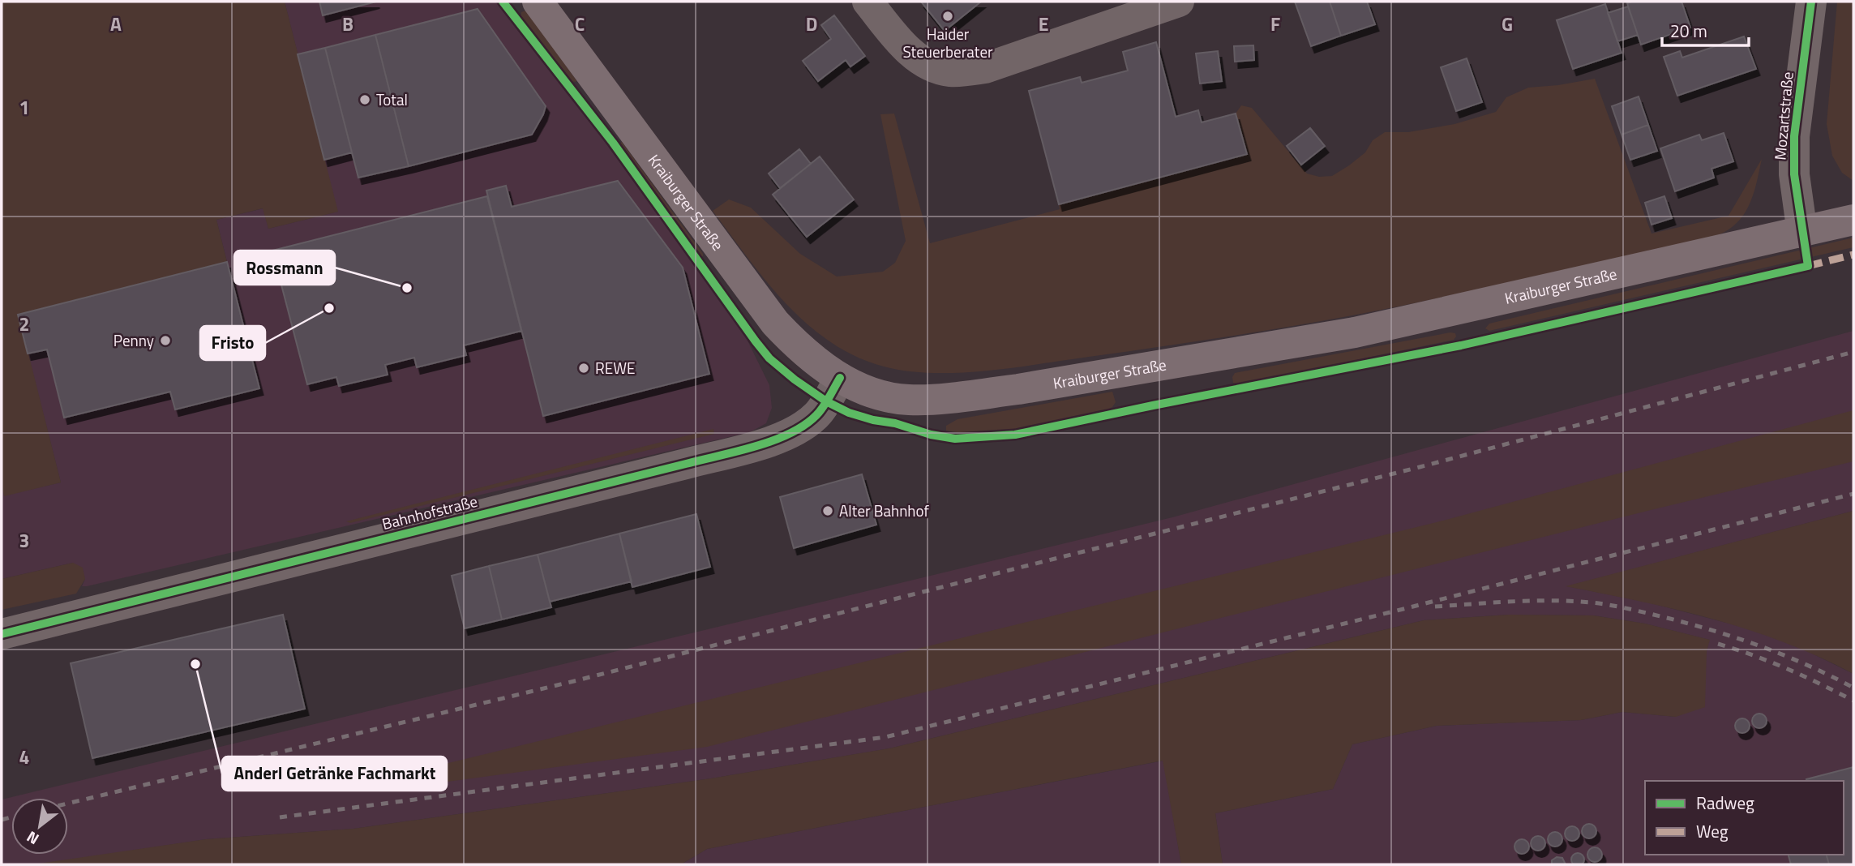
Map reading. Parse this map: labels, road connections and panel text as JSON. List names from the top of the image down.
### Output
{
  "streets": {
    "main road": ["Kraiburger Straße"],
    "street": ["Mozartstraße", "Bahnhofstraße"]
  },
  "crossings": [
    ["Mozartstraße", "Kraiburger Straße"],
    ["Kraiburger Straße", "Bahnhofstraße"]
  ],
  "places": [
    "Haider Steuerberater",
    "Total",
    "Rossmann",
    "Fristo",
    "Penny",
    "REWE",
    "Alter Bahnhof",
    "Anderl Getränke Fachmarkt"
  ],
  "legend": ["Radweg", "Weg"],
  "scale_bar": "20 m",
  "north": "bottom left",
  "grid": {
    "columns": [
      "A",
      "B",
      "C",
      "D",
      "E",
      "F",
      "G"
    ],
    "rows": [
      "1",
      "2",
      "3",
      "4"
    ]
  }
}
